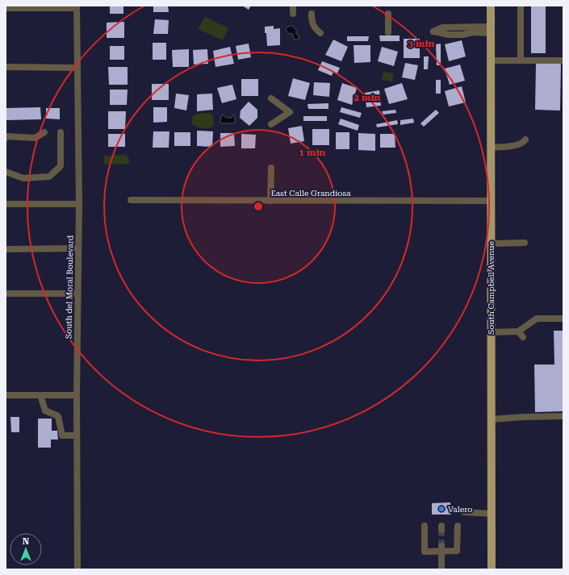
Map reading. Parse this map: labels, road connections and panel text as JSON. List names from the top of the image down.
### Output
{
  "streets": {
    "main road": ["South Campbell Avenue"],
    "street": ["East Calle Grandiosa", "South del Moral Boulevard"]
  },
  "crossings": [
    ["East Calle Grandiosa", "South Campbell Avenue"]
  ],
  "places": ["Valero"],
  "north": "top",
  "rings": ["3 min", "2 min", "1 min"]
}
